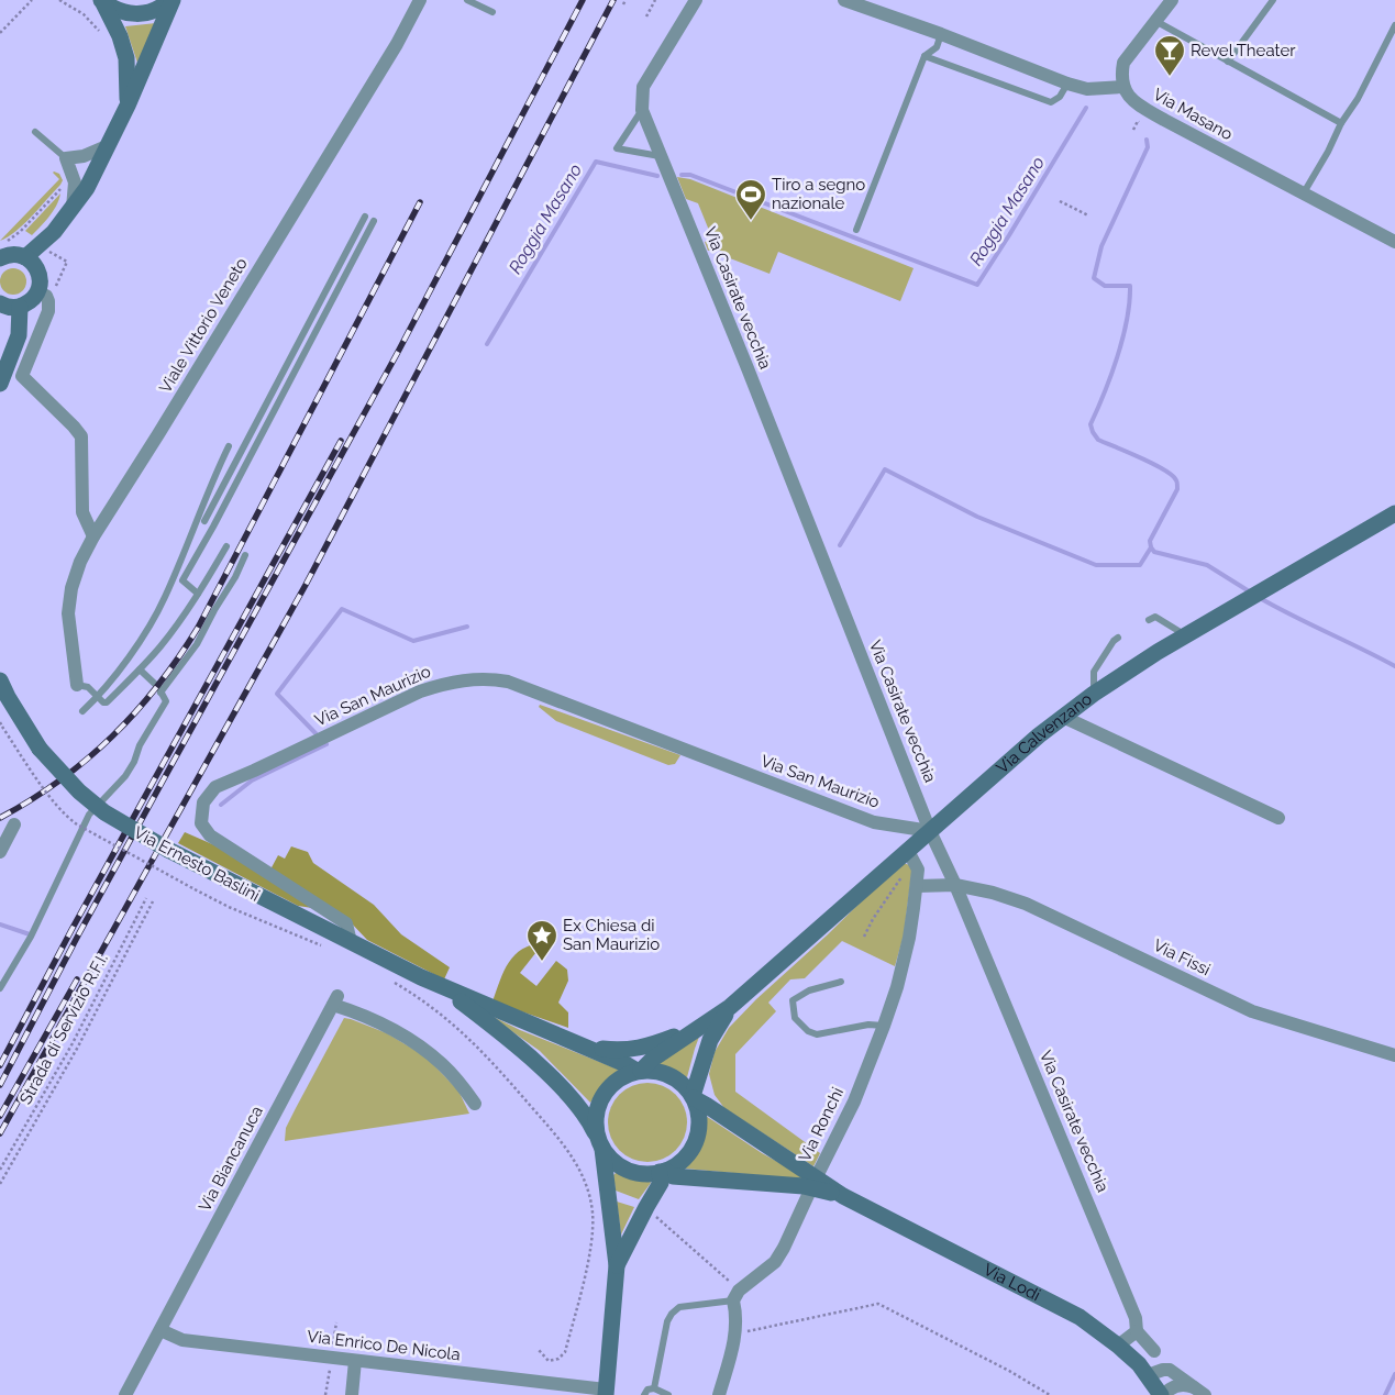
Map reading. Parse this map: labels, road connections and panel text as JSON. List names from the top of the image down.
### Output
{
  "streets": {
    "main road": ["Via Calvenzano", "Via Ernesto Baslini", "Via Lodi"],
    "street": [
      "Via Masano",
      "Via Casirate vecchia",
      "Viale Vittorio Veneto",
      "Via San Maurizio",
      "Via Fissi",
      "Via Ronchi",
      "Via Biancanuca",
      "Via Enrico De Nicola"
    ],
    "path": ["Strada di Servizio R.F.I."]
  },
  "crossings": [
    ["Via Casirate vecchia", "Via San Maurizio"],
    ["Via Casirate vecchia", "Via Calvenzano"],
    ["Via Casirate vecchia", "Via Fissi"],
    ["Via San Maurizio", "Via Calvenzano"],
    ["Via San Maurizio", "Via Ernesto Baslini"],
    ["Via Calvenzano", "Via Ernesto Baslini"],
    ["Via Calvenzano", "Via Ronchi"],
    ["Via Calvenzano", "Via Lodi"],
    ["Via Ernesto Baslini", "Via Lodi"],
    ["Via Fissi", "Via Ronchi"],
    ["Via Ronchi", "Via Lodi"],
    ["Via Biancanuca", "Via Enrico De Nicola"]
  ],
  "water": ["Roggia Masano"],
  "places": {
    "bar": ["Revel Theater"],
    "sports": ["Tiro a segno nazionale"],
    "place": ["Ex Chiesa di San Maurizio"]
  }
}
